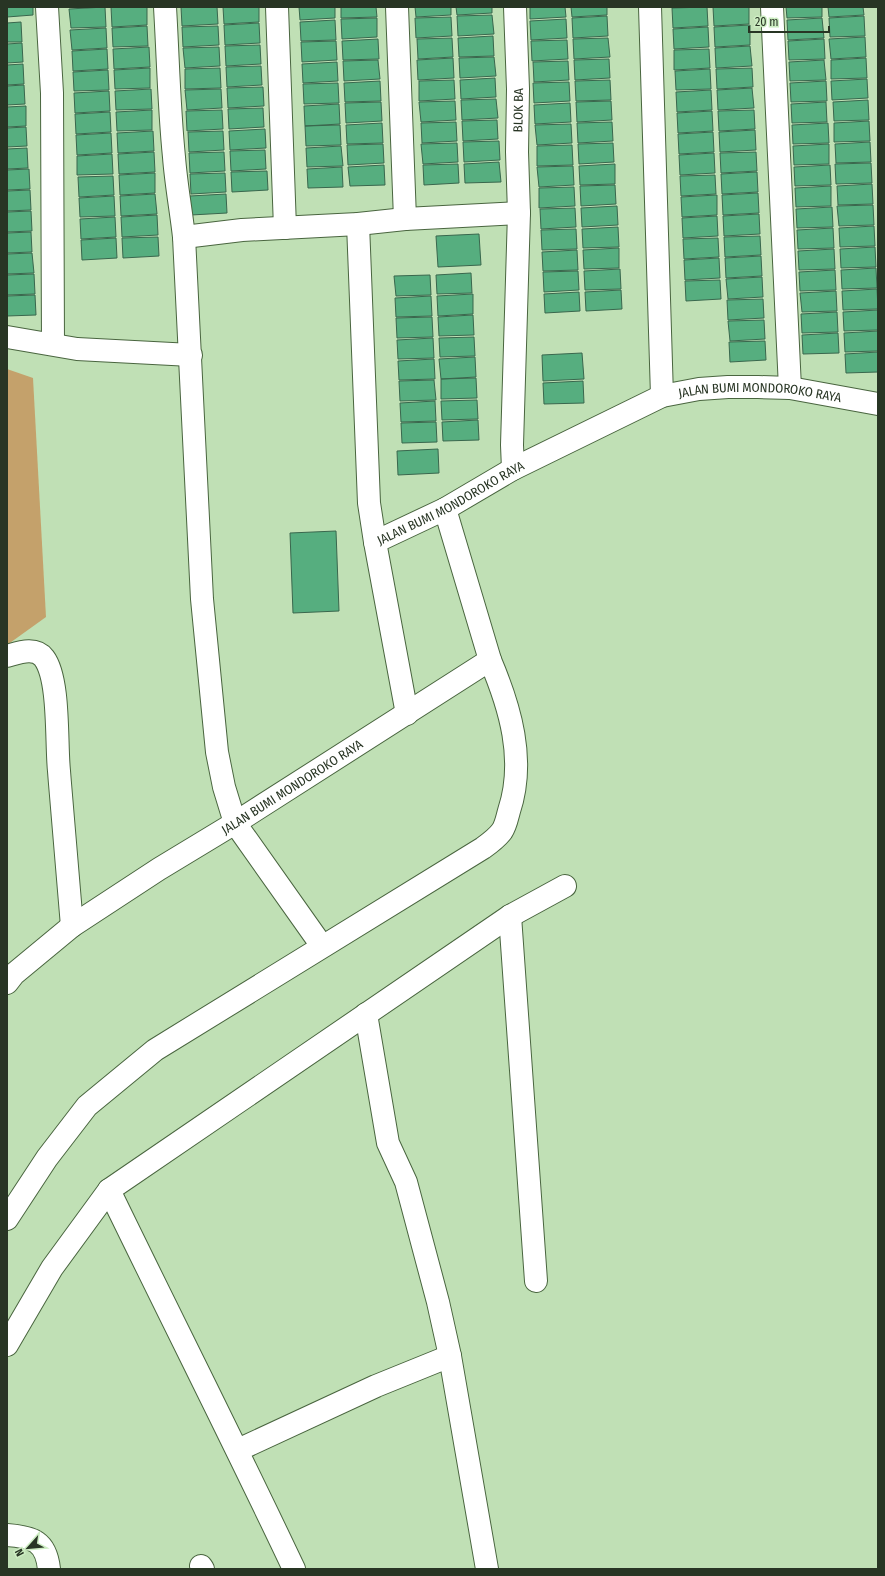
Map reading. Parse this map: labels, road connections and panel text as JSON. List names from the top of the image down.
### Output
{
  "streets": {
    "street": ["BLOK BA", "JALAN BUMI MONDOROKO RAYA"]
  },
  "crossings": [
    ["BLOK BA", "JALAN BUMI MONDOROKO RAYA"]
  ],
  "scale_bar": "20 m",
  "north": "bottom left"
}
